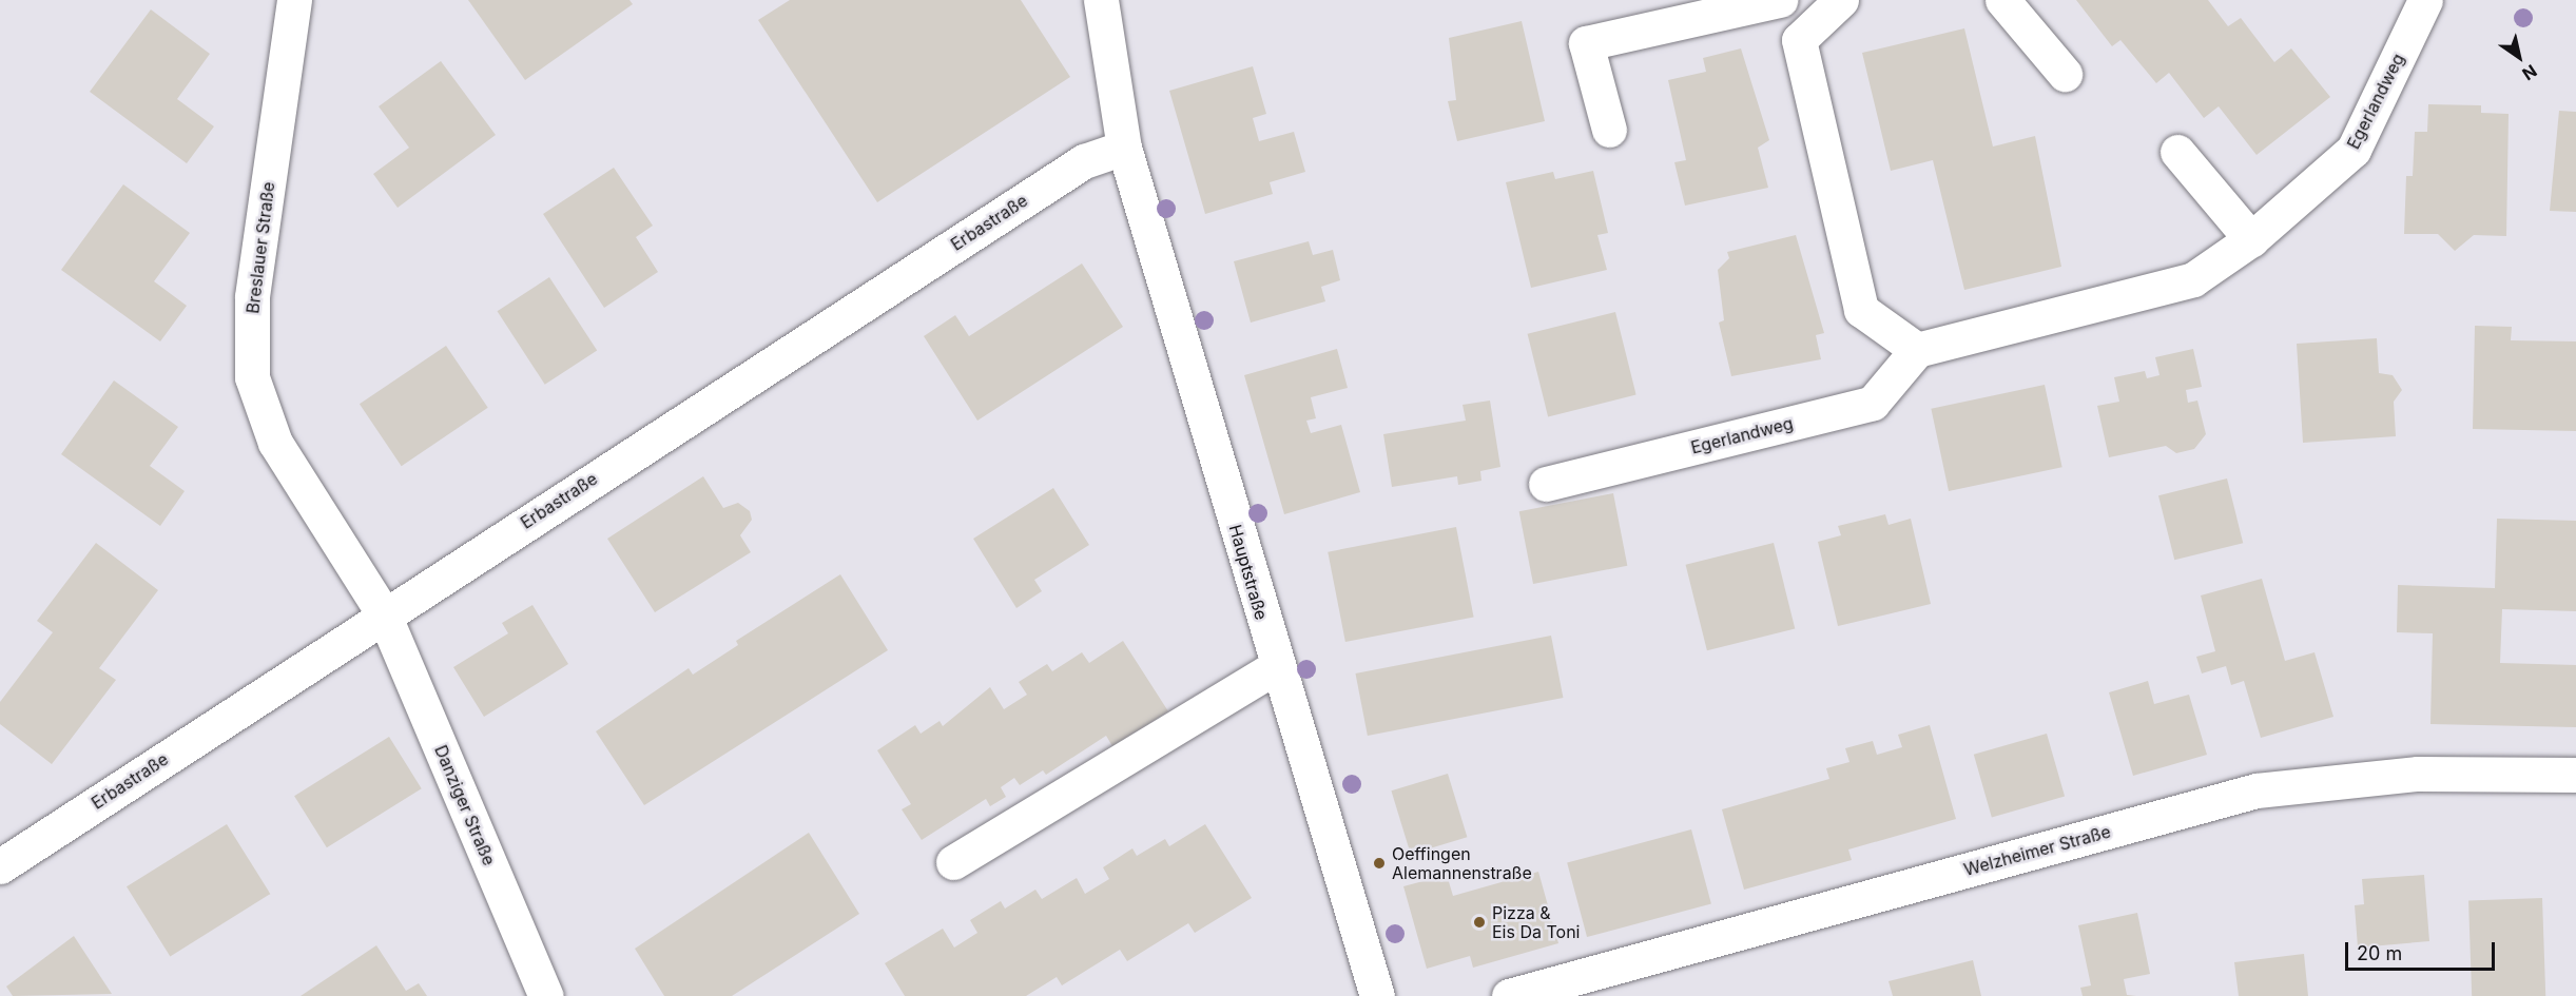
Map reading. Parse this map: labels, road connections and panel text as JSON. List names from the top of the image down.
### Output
{
  "streets": {
    "street": [
      "Egerlandweg",
      "Erbastraße",
      "Breslauer Straße",
      "Hauptstraße",
      "Danziger Straße",
      "Welzheimer Straße"
    ]
  },
  "crossings": [
    ["Erbastraße", "Breslauer Straße"],
    ["Erbastraße", "Hauptstraße"],
    ["Erbastraße", "Danziger Straße"],
    ["Breslauer Straße", "Danziger Straße"]
  ],
  "places": ["Oeffingen Alemannenstraße", "Pizza & Eis Da Toni"],
  "scale_bar": "20 m",
  "north": "bottom right"
}
